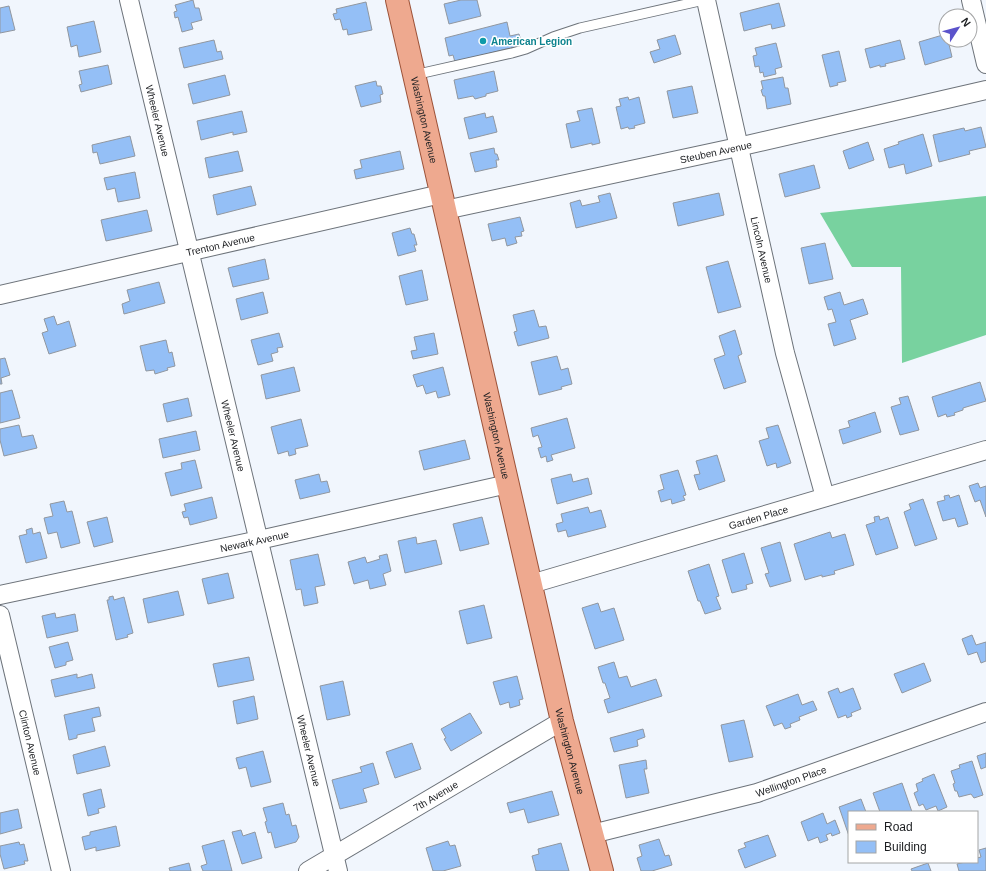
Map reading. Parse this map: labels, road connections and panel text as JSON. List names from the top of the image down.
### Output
{
  "streets": {
    "main road": ["Washington Avenue"],
    "street": [
      "Wheeler Avenue",
      "Steuben Avenue",
      "Trenton Avenue",
      "Lincoln Avenue",
      "Garden Place",
      "Newark Avenue",
      "Clinton Avenue",
      "Wellington Place",
      "7th Avenue"
    ]
  },
  "crossings": [
    ["Wheeler Avenue", "Trenton Avenue"],
    ["Wheeler Avenue", "Newark Avenue"],
    ["Wheeler Avenue", "7th Avenue"],
    ["Washington Avenue", "Steuben Avenue"],
    ["Washington Avenue", "Trenton Avenue"],
    ["Washington Avenue", "Garden Place"],
    ["Washington Avenue", "Newark Avenue"],
    ["Washington Avenue", "Wellington Place"],
    ["Washington Avenue", "7th Avenue"],
    ["Steuben Avenue", "Trenton Avenue"],
    ["Steuben Avenue", "Lincoln Avenue"],
    ["Lincoln Avenue", "Garden Place"]
  ],
  "places": ["American Legion"],
  "legend": ["Road", "Building"],
  "north": "top right"
}
